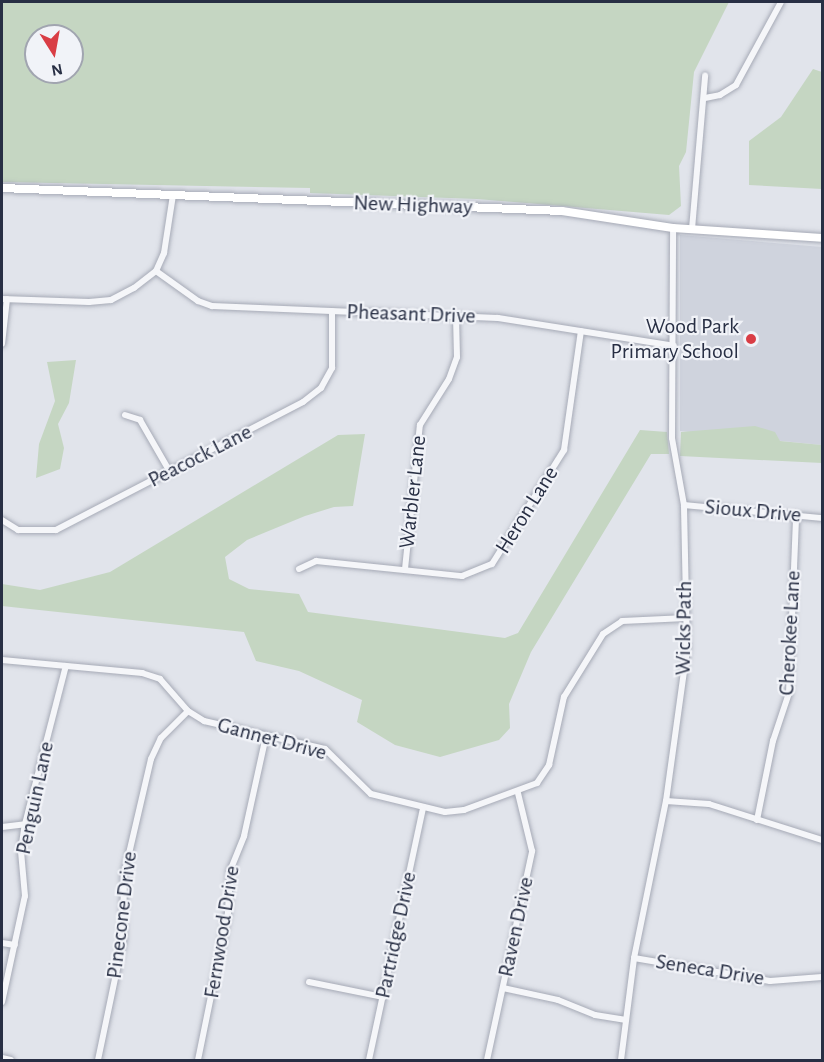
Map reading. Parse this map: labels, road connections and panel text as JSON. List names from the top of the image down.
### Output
{
  "streets": {
    "street": [
      "New Highway",
      "Pheasant Drive",
      "Peacock Lane",
      "Warbler Lane",
      "Heron Lane",
      "Sioux Drive",
      "Wicks Path",
      "Cherokee Lane",
      "Gannet Drive",
      "Penguin Lane",
      "Pinecone Drive",
      "Raven Drive",
      "Fernwood Drive",
      "Partridge Drive",
      "Seneca Drive"
    ]
  },
  "crossings": [
    ["New Highway", "Wicks Path"],
    ["Pheasant Drive", "Peacock Lane"],
    ["Pheasant Drive", "Warbler Lane"],
    ["Pheasant Drive", "Heron Lane"],
    ["Pheasant Drive", "Wicks Path"],
    ["Warbler Lane", "Heron Lane"],
    ["Sioux Drive", "Wicks Path"],
    ["Sioux Drive", "Cherokee Lane"],
    ["Wicks Path", "Gannet Drive"],
    ["Wicks Path", "Seneca Drive"],
    ["Gannet Drive", "Penguin Lane"],
    ["Gannet Drive", "Pinecone Drive"],
    ["Gannet Drive", "Raven Drive"],
    ["Gannet Drive", "Fernwood Drive"],
    ["Gannet Drive", "Partridge Drive"]
  ],
  "places": ["Wood Park Primary School"],
  "north": "bottom"
}
